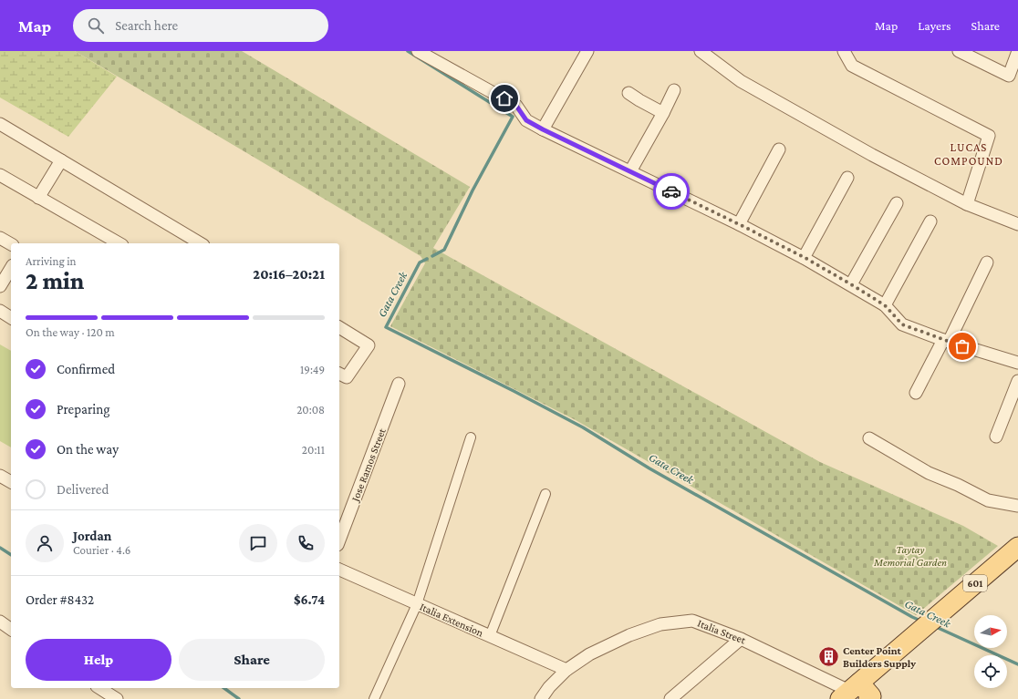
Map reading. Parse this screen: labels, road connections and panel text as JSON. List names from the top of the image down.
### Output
{
  "streets": {
    "main road": ["601"],
    "street": ["Jose Ramos Street", "Italia Extension", "Italia Street"]
  },
  "crossings": [
    ["601", "Italia Street"],
    ["Italia Extension", "Italia Street"]
  ],
  "districts": ["LUCAS COMPOUND"],
  "water": ["Gata Creek"],
  "parks": ["Taytay Memorial Garden"],
  "places": {
    "building": ["Center Point Builders Supply"]
  },
  "north": "right",
  "page": {
    "header": "Map",
    "search": "Search here",
    "nav": ["Map", "Layers", "Share"],
    "heading": ["2 min", "Arriving in", "20:16–20:21"],
    "panel": [
      "Jordan",
      "Courier · 4.6",
      "Order #8432",
      "$6.74"
    ],
    "bar": "On the way · 120 m",
    "list": [
      ["Confirmed", "19:49"],
      ["Preparing", "20:08"],
      ["On the way", "20:11"],
      "Delivered"
    ],
    "buttons": ["Help", "Share"]
  }
}
